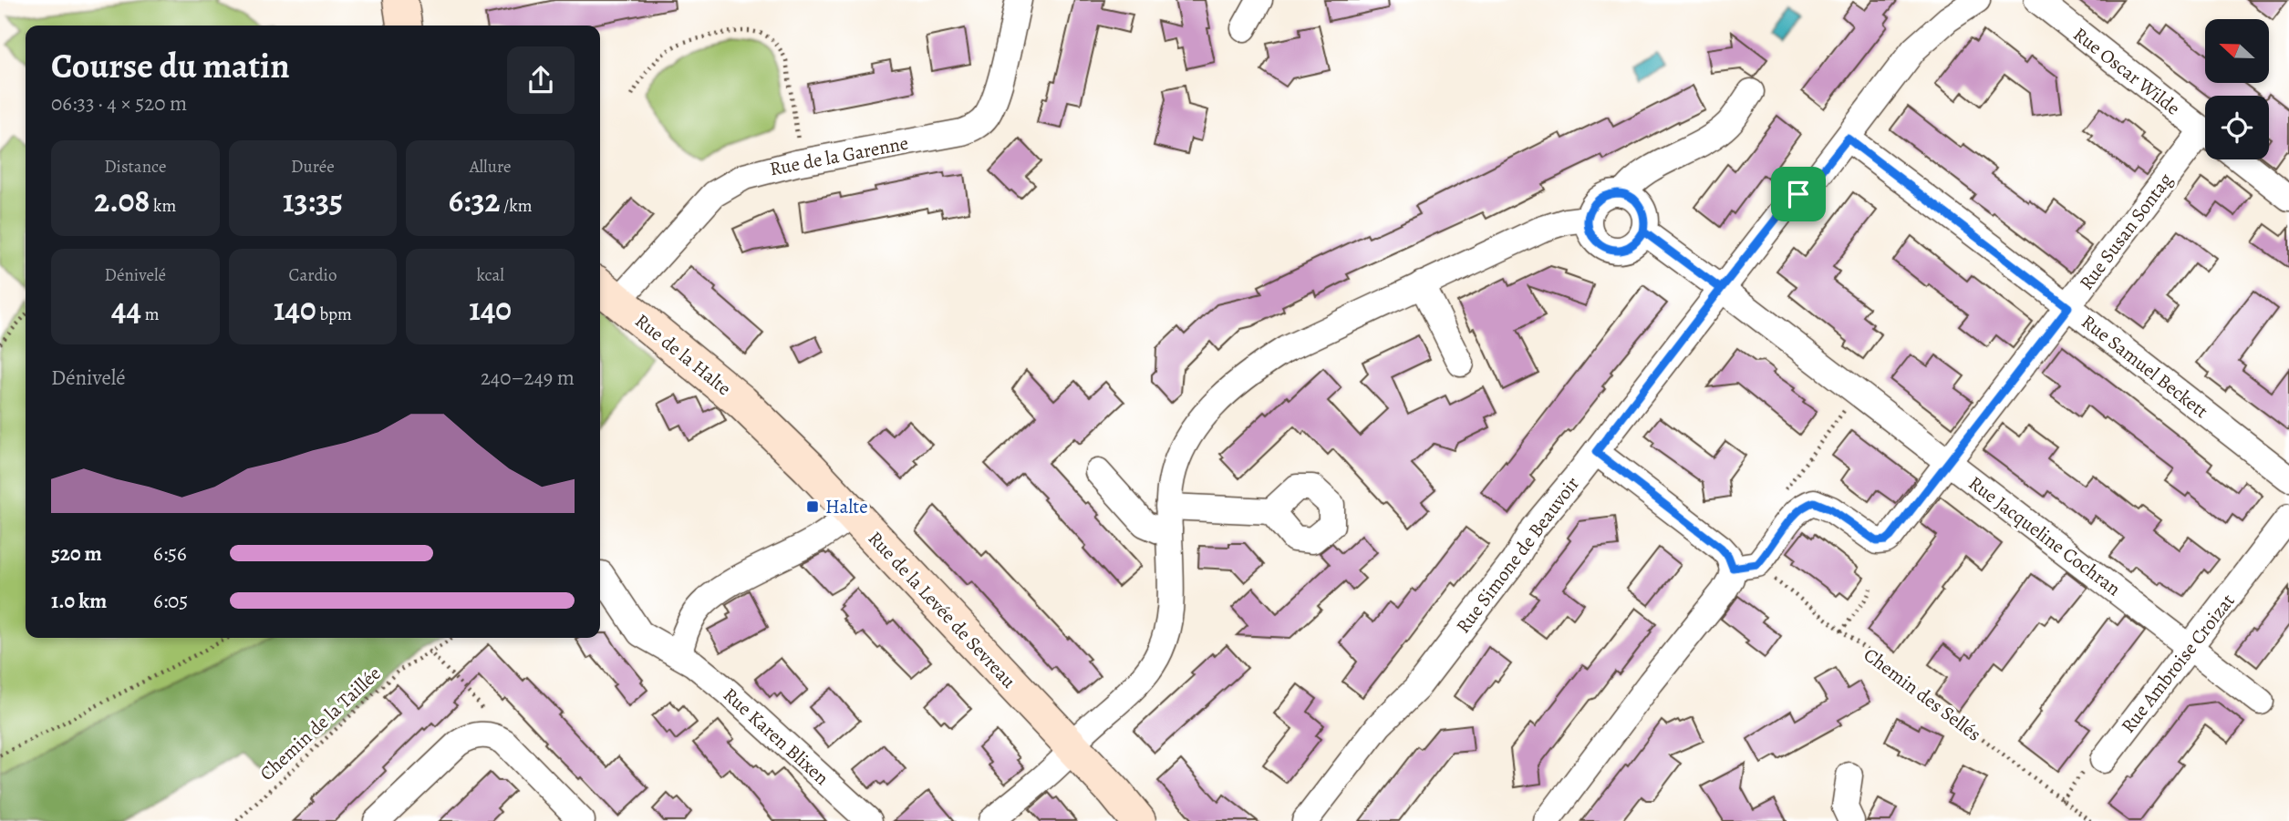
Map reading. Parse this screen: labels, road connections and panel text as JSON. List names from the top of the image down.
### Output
{
  "streets": {
    "street": [
      "Rue Oscar Wilde",
      "Rue de la Garenne",
      "Rue Susan Sontag",
      "Rue de la Halte",
      "Rue Samuel Beckett",
      "Rue Jacqueline Cochran",
      "Rue Simone de Beauvoir",
      "Rue de la Levée de Sevreau",
      "Rue Ambroise Croizat",
      "Rue Karen Blixen"
    ],
    "path": ["Chemin des Sellés", "Chemin de la Taillée"]
  },
  "crossings": [
    ["Rue de la Garenne", "Rue de la Halte"],
    ["Rue Susan Sontag", "Rue Samuel Beckett"],
    ["Rue Susan Sontag", "Rue Jacqueline Cochran"],
    ["Rue Susan Sontag", "Chemin des Sellés"],
    ["Rue de la Halte", "Rue de la Levée de Sevreau"],
    ["Rue Samuel Beckett", "Rue Simone de Beauvoir"],
    ["Rue Jacqueline Cochran", "Rue Simone de Beauvoir"],
    ["Rue Jacqueline Cochran", "Rue Ambroise Croizat"]
  ],
  "places": {
    "transit": ["Halte"]
  },
  "north": "left",
  "page": {
    "heading": ["Course du matin", "06:33 · 4 × 520 m"],
    "stats": [
      ["Distance", "2.08 km"],
      ["Durée", "13:35"],
      ["Allure", "6:32 /km"],
      ["Dénivelé", "44 m"],
      ["Cardio", "140 bpm"],
      ["kcal", "140"]
    ],
    "chart": ["Dénivelé", "240–249 m"],
    "list": [
      {
        "name": "520 m",
        "note": "6:56"
      },
      {
        "name": "1.0 km",
        "note": "6:05"
      }
    ]
  }
}
